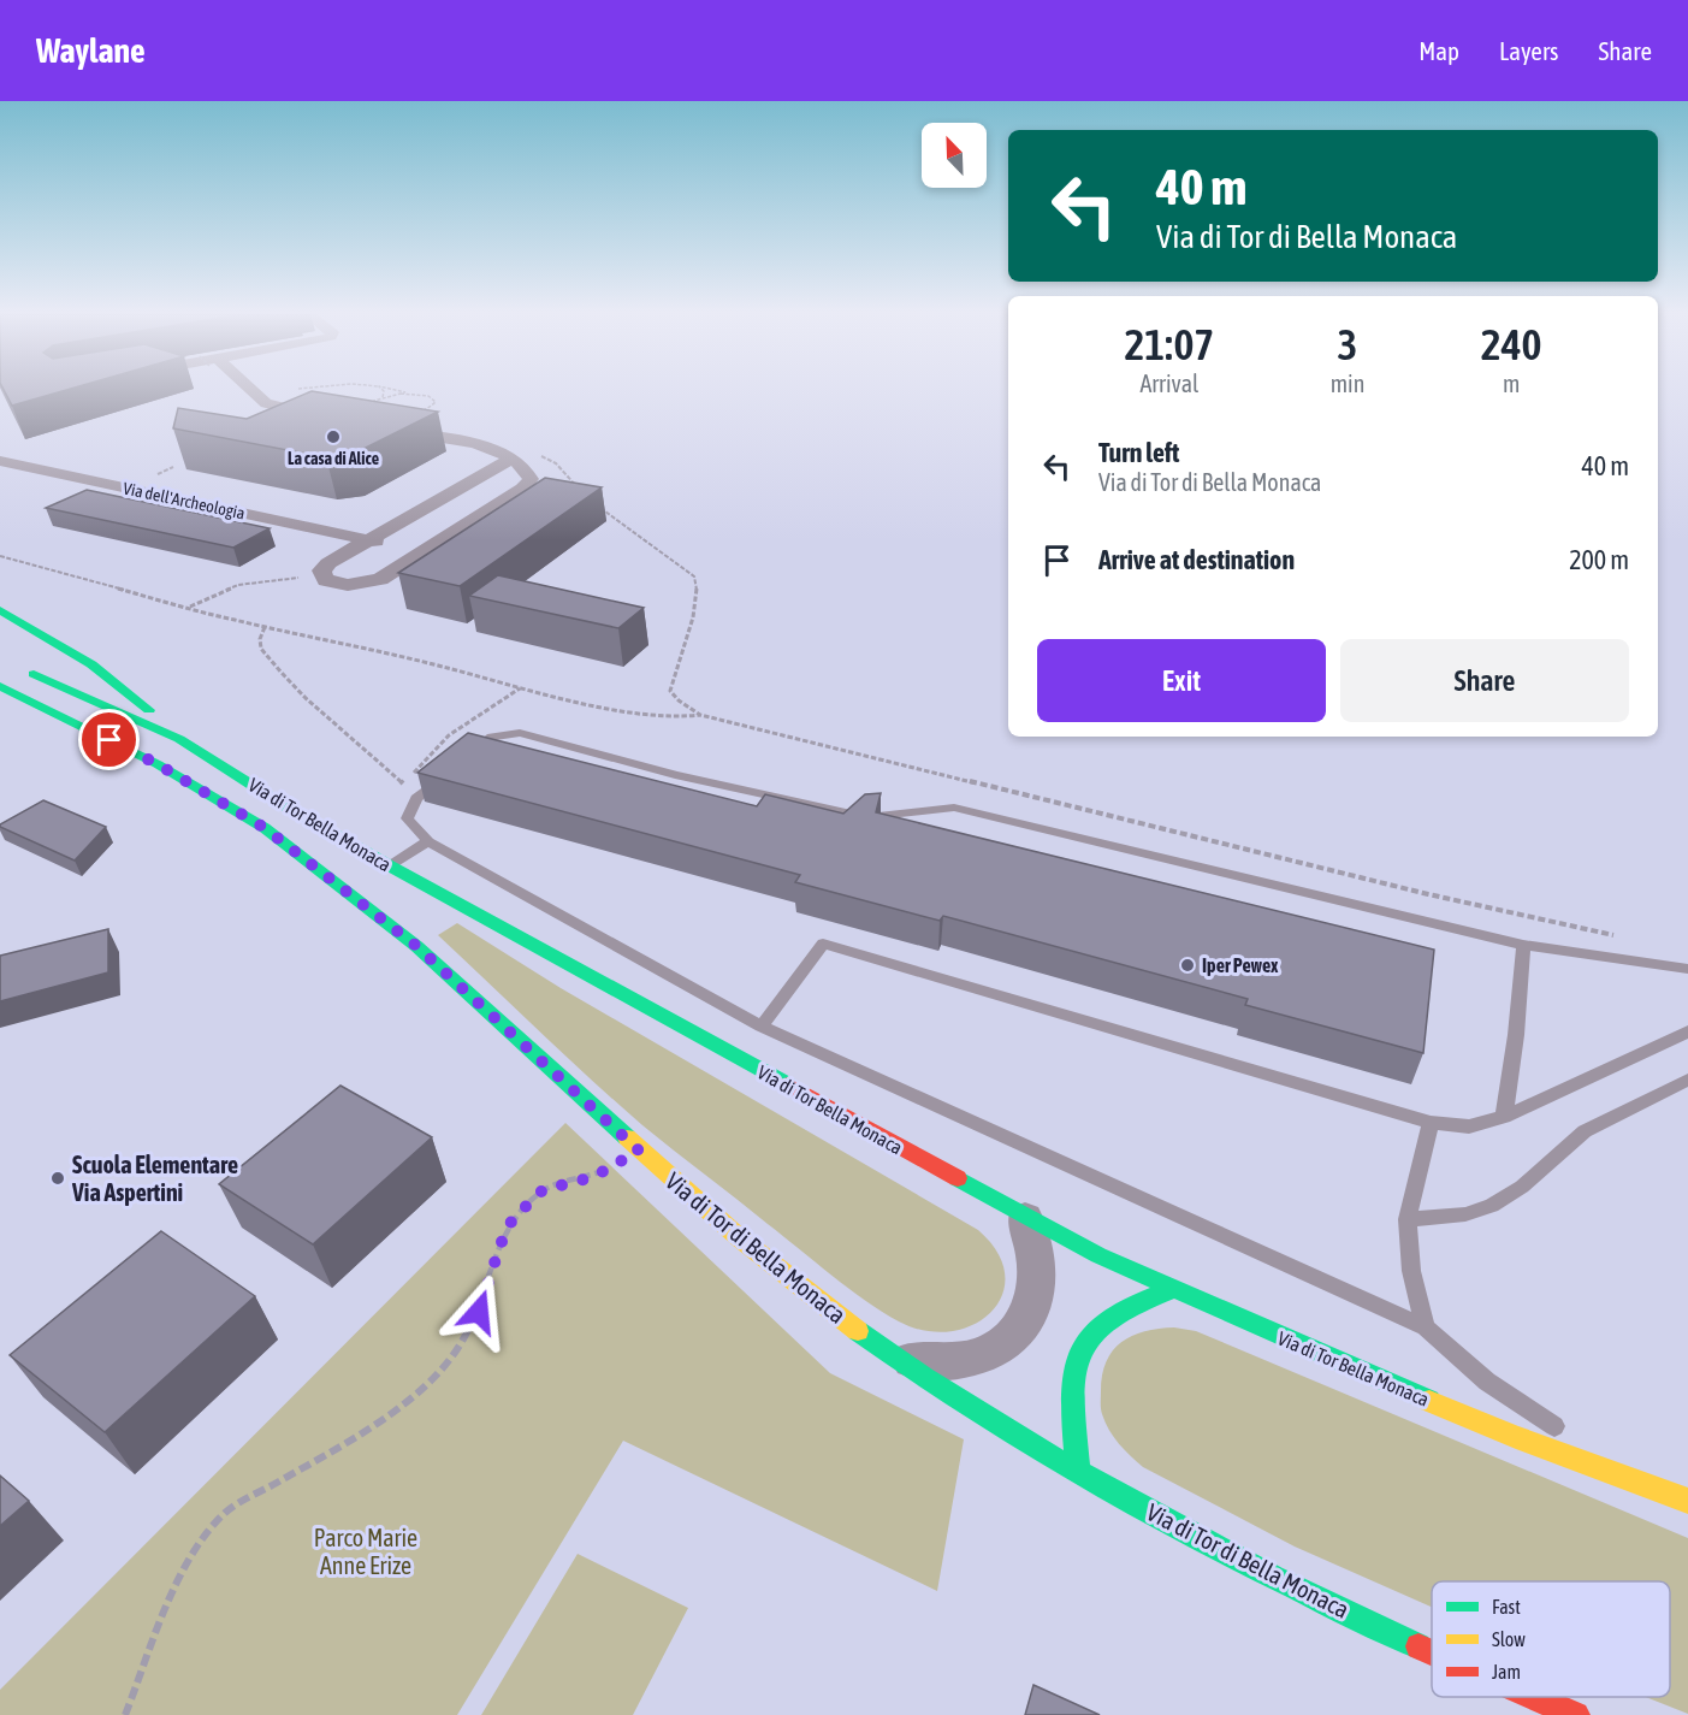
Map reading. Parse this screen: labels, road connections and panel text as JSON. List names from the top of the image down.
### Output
{
  "streets": {
    "main road": ["Via di Tor Bella Monaca", "Via di Tor di Bella Monaca"],
    "street": ["Via dell'Archeologia"]
  },
  "parks": ["Parco Marie Anne Erize"],
  "places": ["La casa di Alice", "Iper Pewex", "Scuola Elementare Via Aspertini"],
  "legend": ["Fast", "Slow", "Jam"],
  "north": "top left",
  "page": {
    "header": "Waylane",
    "nav": ["Map", "Layers", "Share"],
    "turn": ["40 m", "Via di Tor di Bella Monaca"],
    "eta": [
      "21:07",
      "Arrival",
      "3",
      "min",
      "240",
      "m"
    ],
    "list": [
      {
        "name": "Turn left",
        "note": "Via di Tor di Bella Monaca",
        "value": "40 m"
      },
      {
        "name": "Arrive at destination",
        "value": "200 m"
      }
    ],
    "buttons": ["Exit", "Share"]
  }
}
